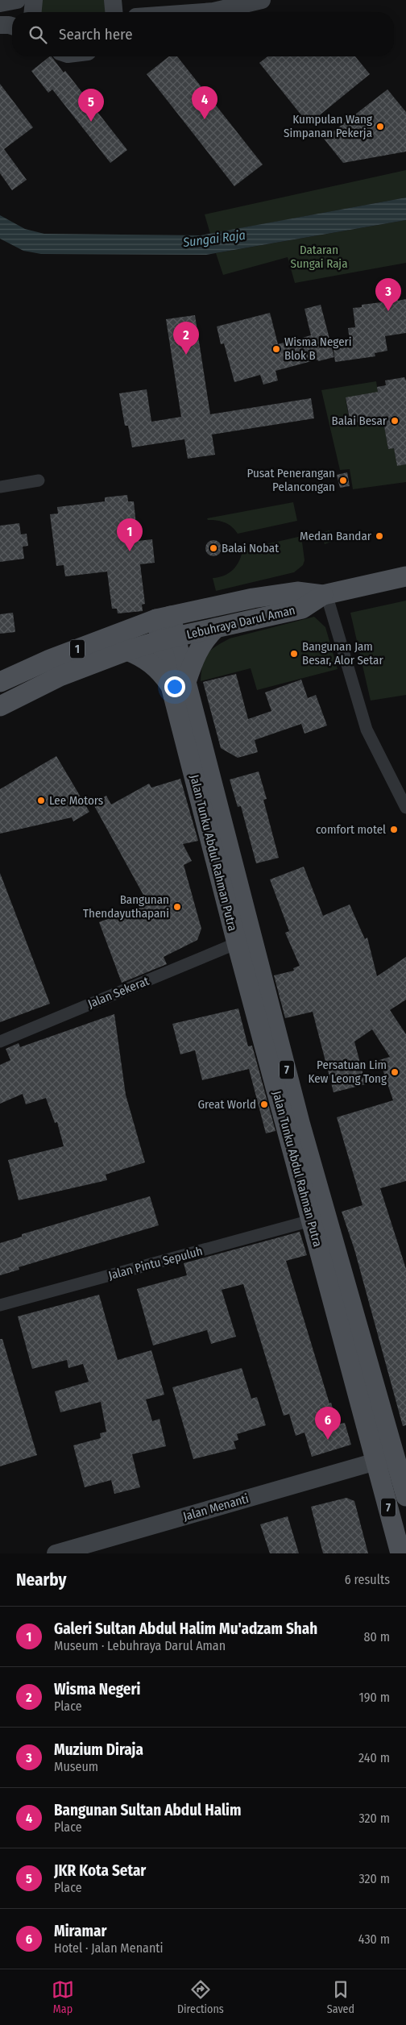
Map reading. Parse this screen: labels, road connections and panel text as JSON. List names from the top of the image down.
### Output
{
  "streets": {
    "main road": [
      "Lebuhraya Darul Aman",
      "1",
      "Jalan Tunku Abdul Rahman Putra",
      "7"
    ],
    "street": ["Jalan Sekerat", "Jalan Pintu Sepuluh", "Jalan Menanti"]
  },
  "crossings": [
    ["Lebuhraya Darul Aman", "1"],
    ["Lebuhraya Darul Aman", "Jalan Tunku Abdul Rahman Putra"],
    ["Jalan Tunku Abdul Rahman Putra", "Jalan Sekerat"],
    ["Jalan Tunku Abdul Rahman Putra", "Jalan Pintu Sepuluh"],
    ["Jalan Tunku Abdul Rahman Putra", "Jalan Menanti"]
  ],
  "water": ["Sungai Raja"],
  "parks": ["Dataran Sungai Raja"],
  "places": [
    "Kumpulan Wang Simpanan Pekerja",
    "Wisma Negeri Blok B",
    "Balai Besar",
    "Pusat Penerangan Pelancongan",
    "Medan Bandar",
    "Balai Nobat",
    "Bangunan Jam Besar, Alor Setar",
    "Lee Motors",
    "comfort motel",
    "Bangunan Thendayuthapani",
    "Persatuan Lim Kew Leong Tong",
    "Great World"
  ],
  "page": {
    "search": "Search here",
    "pins": [
      "4",
      "5",
      "3",
      "2",
      "1",
      "6"
    ],
    "heading": ["Nearby", "6 results"],
    "list": [
      {
        "mark": "1",
        "name": "Galeri Sultan Abdul Halim Mu'adzam Shah",
        "note": "Museum · Lebuhraya Darul Aman",
        "value": "80 m"
      },
      {
        "mark": "2",
        "name": "Wisma Negeri",
        "note": "Place",
        "value": "190 m"
      },
      {
        "mark": "3",
        "name": "Muzium Diraja",
        "note": "Museum",
        "value": "240 m"
      },
      {
        "mark": "4",
        "name": "Bangunan Sultan Abdul Halim",
        "note": "Place",
        "value": "320 m"
      },
      {
        "mark": "5",
        "name": "JKR Kota Setar",
        "note": "Place",
        "value": "320 m"
      },
      {
        "mark": "6",
        "name": "Miramar",
        "note": "Hotel · Jalan Menanti",
        "value": "430 m"
      }
    ],
    "nav": ["Map", "Directions", "Saved"]
  }
}
